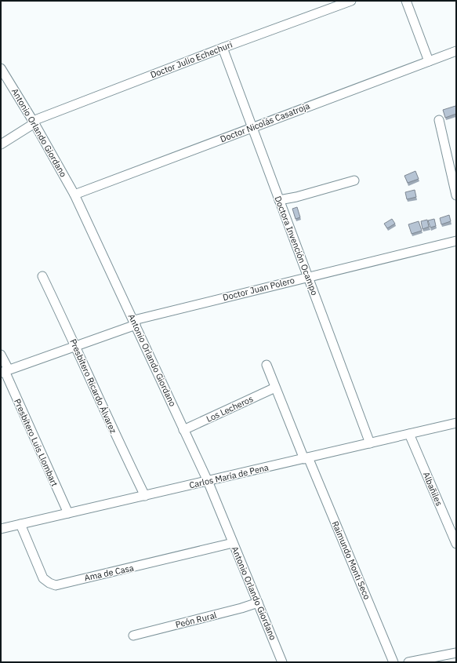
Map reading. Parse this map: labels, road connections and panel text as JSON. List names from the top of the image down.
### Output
{
  "streets": {
    "street": [
      "Doctor Julio Echechuri",
      "Doctor Nicolás Casatroja",
      "Antonio Orlando Giordano",
      "Doctora Invención Ocampo",
      "Doctor Juan Polero",
      "Presbítero Ricardo Álvarez",
      "Los Lecheros",
      "Presbítero Luis Llombart",
      "Carlos María de Pena",
      "Albañiles",
      "Raimundo Monti Seco",
      "Ama de Casa",
      "Peón Rural"
    ]
  },
  "crossings": [
    ["Doctor Julio Echechuri", "Antonio Orlando Giordano"],
    ["Doctor Julio Echechuri", "Doctora Invención Ocampo"],
    ["Doctor Nicolás Casatroja", "Antonio Orlando Giordano"],
    ["Doctor Nicolás Casatroja", "Doctora Invención Ocampo"],
    ["Antonio Orlando Giordano", "Doctor Juan Polero"],
    ["Antonio Orlando Giordano", "Los Lecheros"],
    ["Antonio Orlando Giordano", "Carlos María de Pena"],
    ["Antonio Orlando Giordano", "Ama de Casa"],
    ["Antonio Orlando Giordano", "Peón Rural"],
    ["Doctora Invención Ocampo", "Doctor Juan Polero"],
    ["Doctora Invención Ocampo", "Carlos María de Pena"],
    ["Doctor Juan Polero", "Presbítero Ricardo Álvarez"],
    ["Doctor Juan Polero", "Presbítero Luis Llombart"],
    ["Presbítero Ricardo Álvarez", "Carlos María de Pena"],
    ["Los Lecheros", "Raimundo Monti Seco"],
    ["Presbítero Luis Llombart", "Carlos María de Pena"],
    ["Carlos María de Pena", "Albañiles"],
    ["Carlos María de Pena", "Raimundo Monti Seco"],
    ["Carlos María de Pena", "Ama de Casa"]
  ]
}
